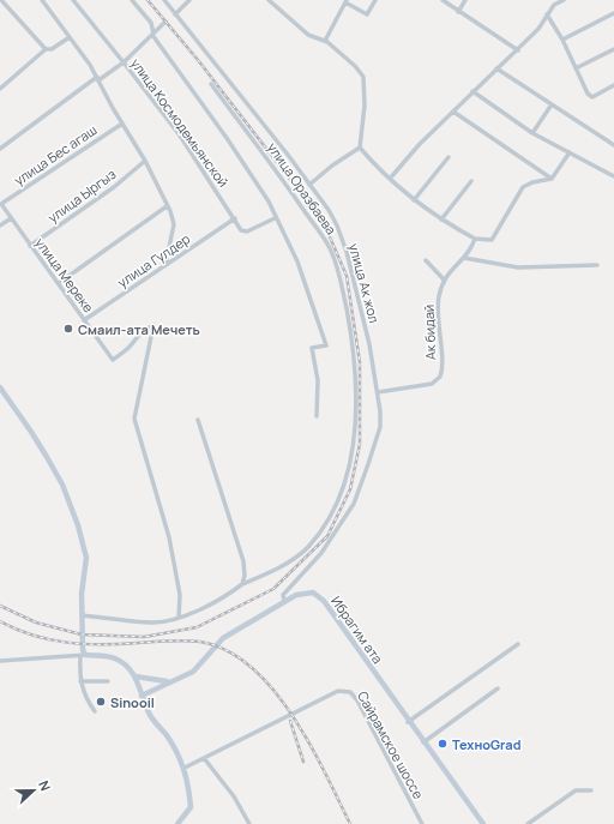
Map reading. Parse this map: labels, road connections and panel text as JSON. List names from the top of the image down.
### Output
{
  "streets": {
    "street": [
      "улица Космодемьянской",
      "улица Бес агаш",
      "улица Оразбаева",
      "улица Ыргыз",
      "улица Гулдер",
      "улица Мереке",
      "улица Ак жол",
      "Ак бидай",
      "Ибрагим ата",
      "Сайрамское шоссе"
    ]
  },
  "crossings": [
    ["улица Космодемьянской", "улица Гулдер"],
    ["улица Бес агаш", "улица Мереке"],
    ["улица Оразбаева", "улица Мереке"],
    ["улица Ыргыз", "улица Мереке"],
    ["улица Гулдер", "улица Мереке"],
    ["улица Ак жол", "Ак бидай"],
    ["улица Ак жол", "Ибрагим ата"]
  ],
  "places": ["Смаил-ата Мечеть", "Sinooil", "ТехноGrad"],
  "north": "right"
}
